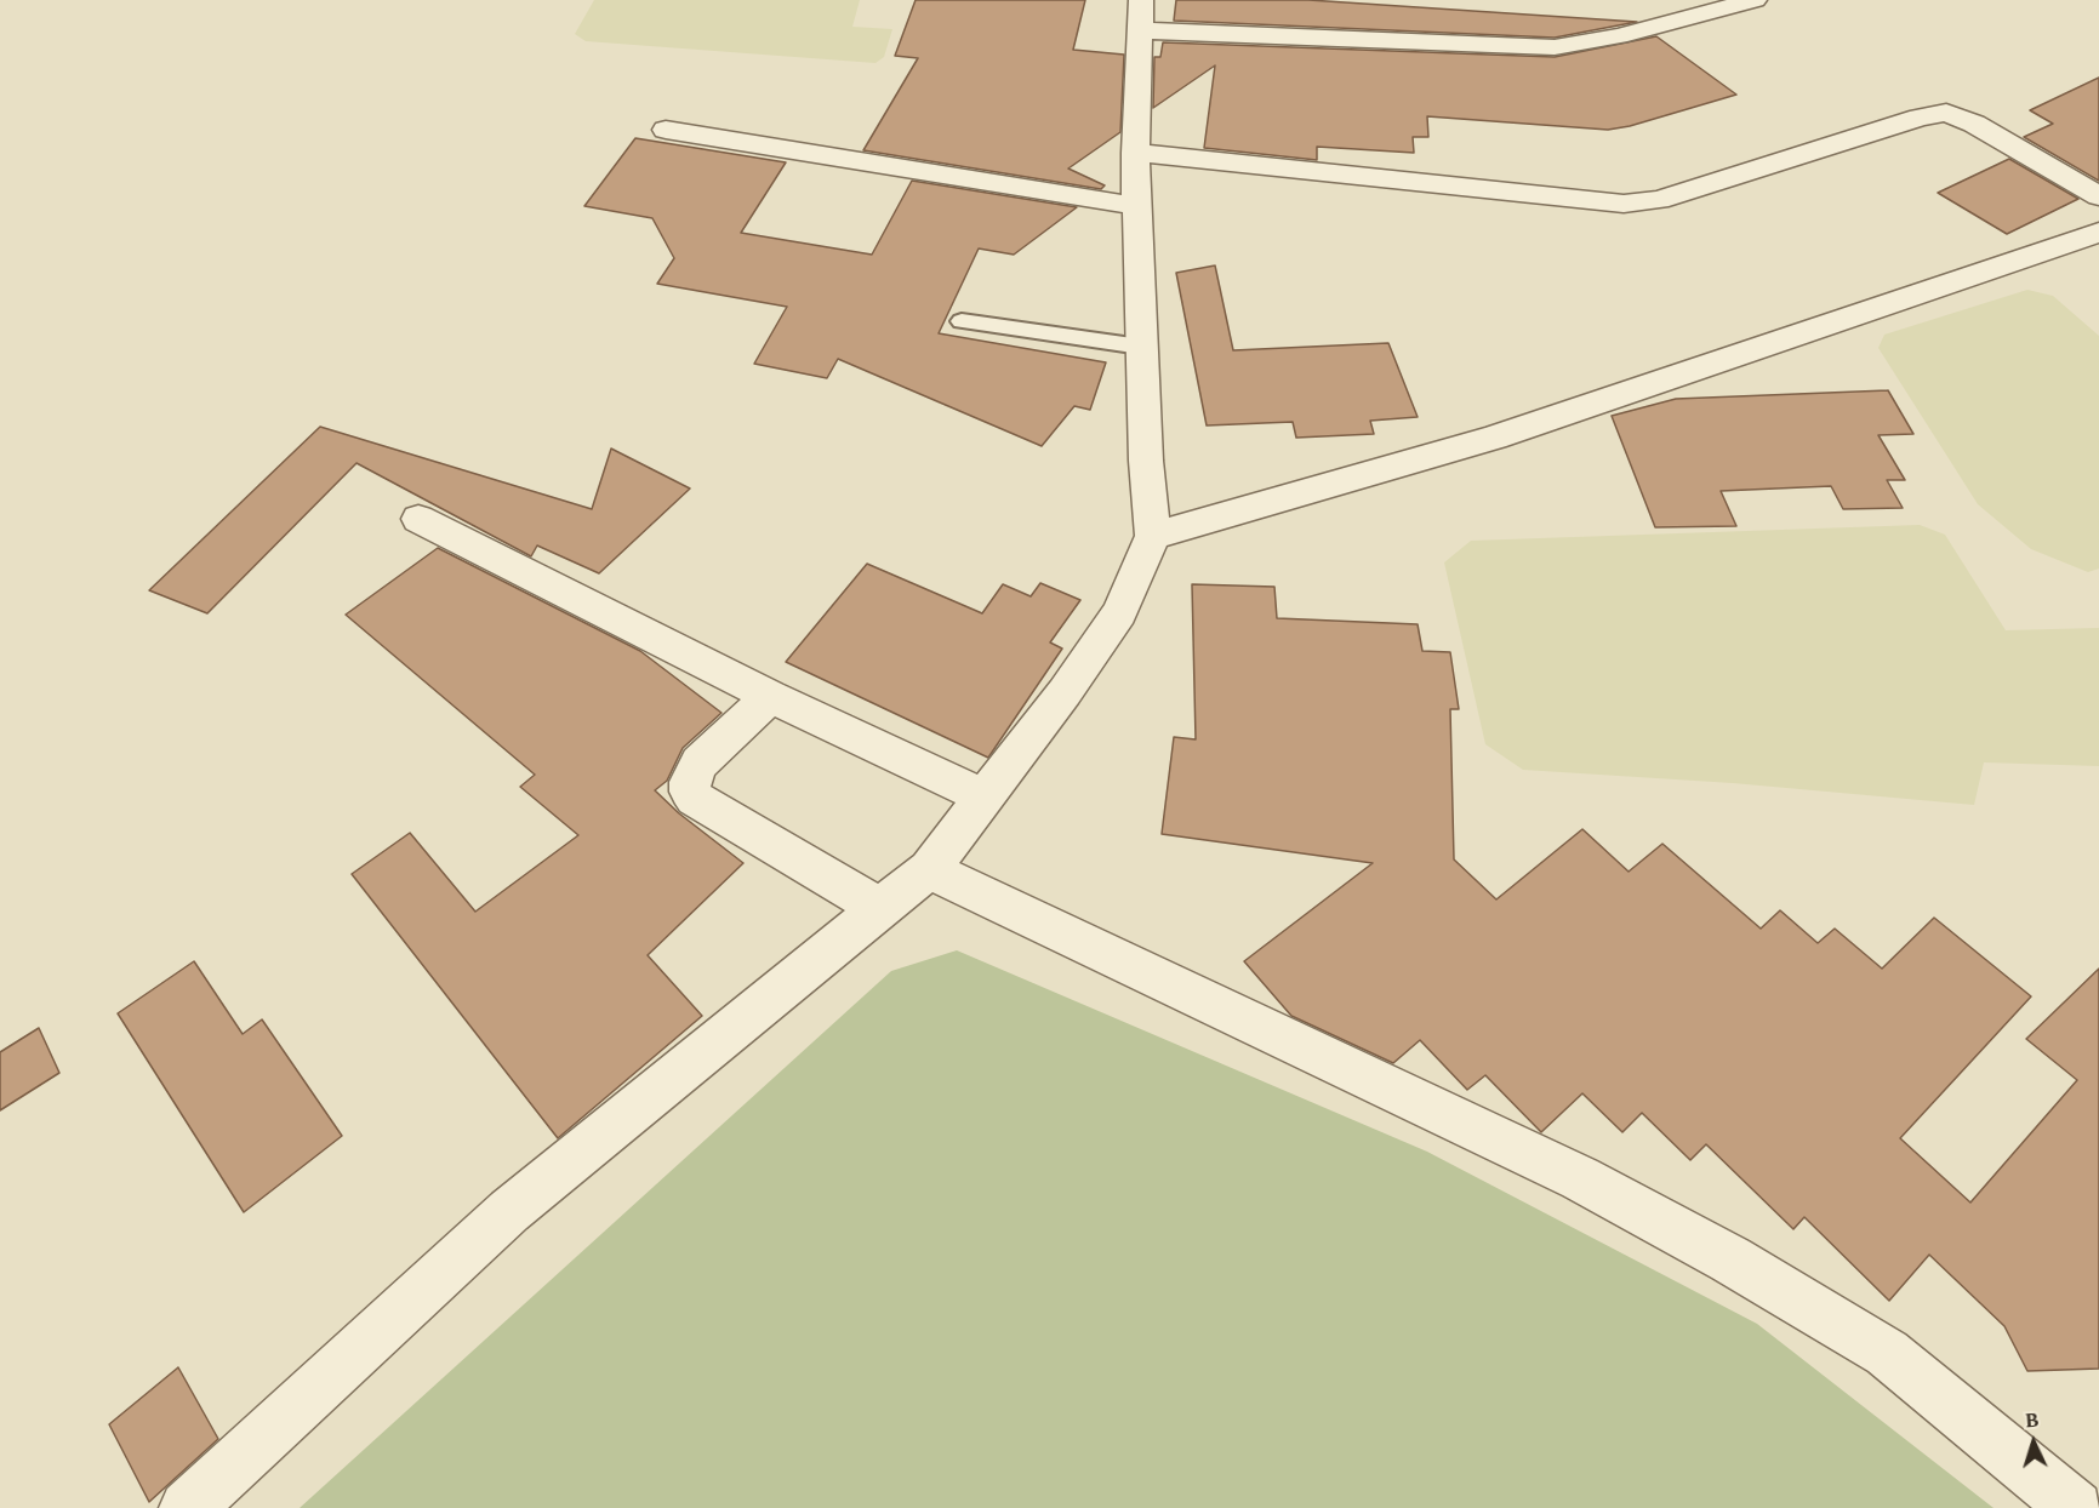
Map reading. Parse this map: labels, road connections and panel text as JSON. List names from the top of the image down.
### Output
{
  "north": "top"
}
